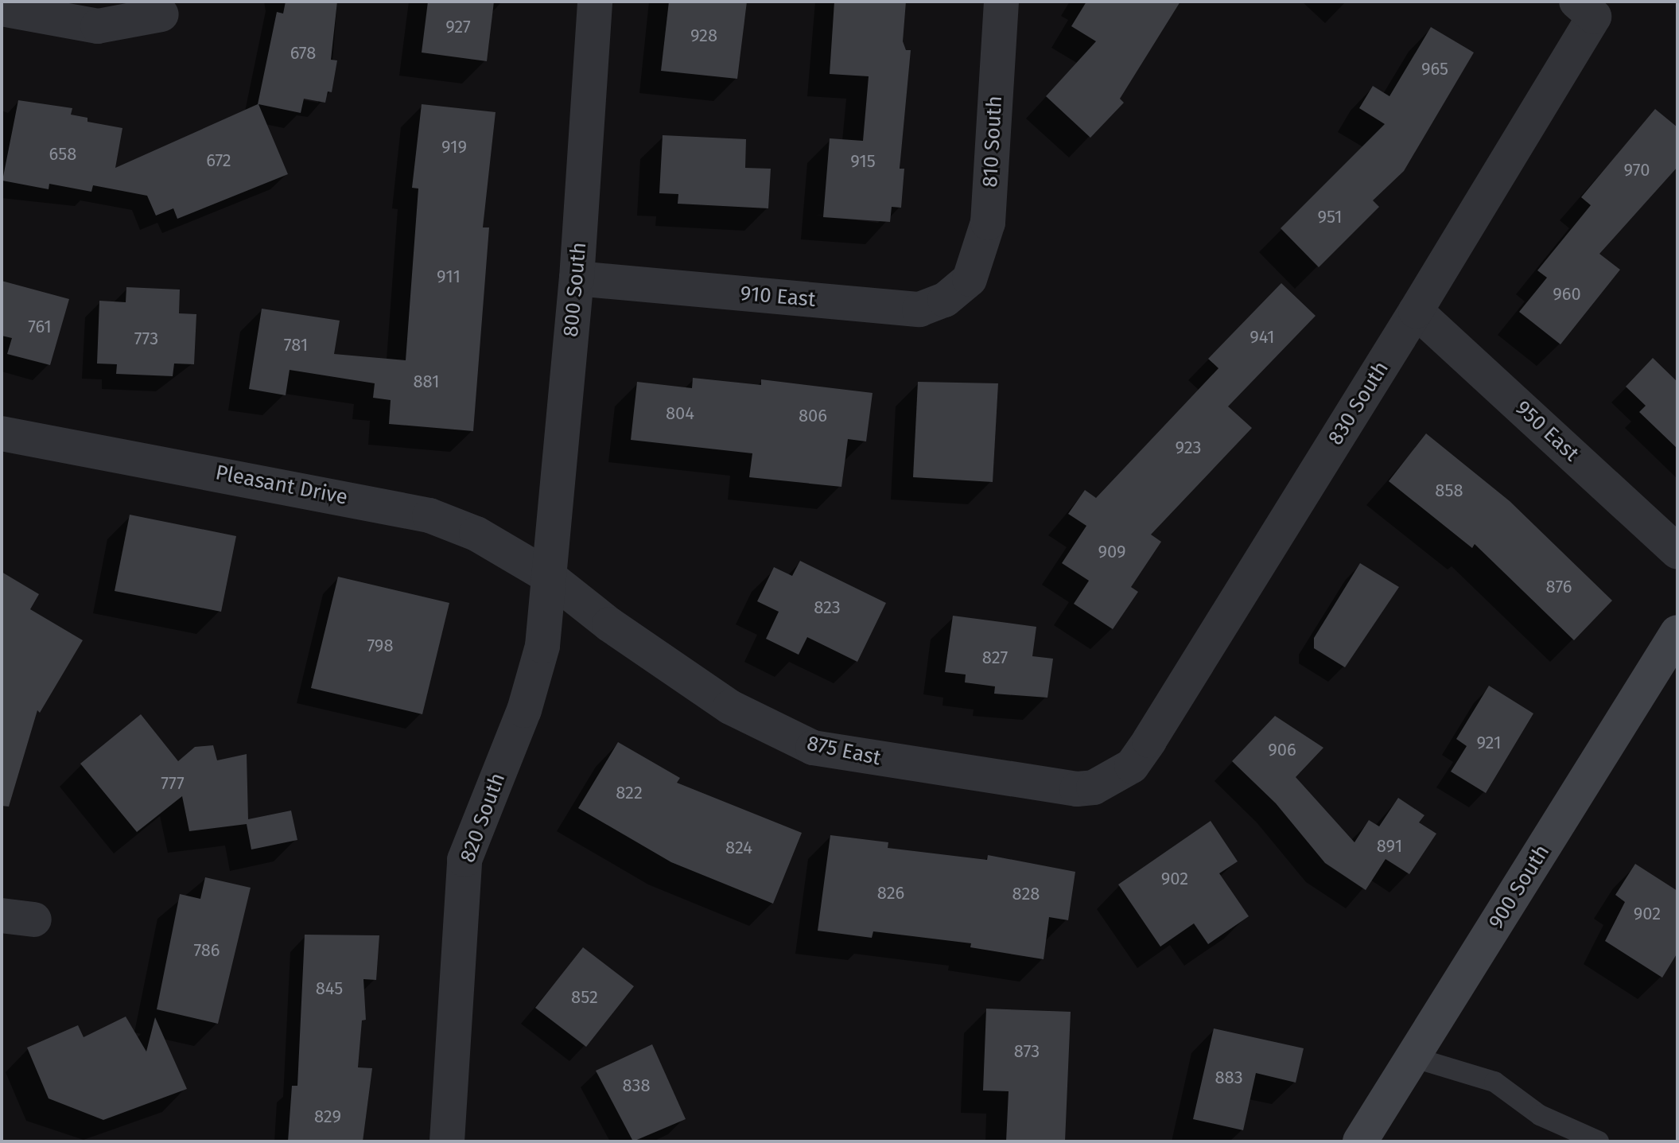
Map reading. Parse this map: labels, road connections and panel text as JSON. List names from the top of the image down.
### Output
{
  "streets": {
    "street": [
      "810 South",
      "800 South",
      "910 East",
      "830 South",
      "950 East",
      "Pleasant Drive",
      "875 East",
      "820 South",
      "900 South"
    ]
  },
  "crossings": [
    ["810 South", "910 East"],
    ["800 South", "910 East"],
    ["800 South", "Pleasant Drive"],
    ["800 South", "875 East"],
    ["800 South", "820 South"],
    ["830 South", "950 East"],
    ["830 South", "875 East"],
    ["Pleasant Drive", "875 East"],
    ["Pleasant Drive", "820 South"],
    ["875 East", "820 South"]
  ],
  "house_numbers": [
    "927",
    "928",
    "678",
    "965",
    "919",
    "658",
    "672",
    "915",
    "970",
    "951",
    "911",
    "960",
    "761",
    "941",
    "773",
    "781",
    "881",
    "804",
    "806",
    "923",
    "858",
    "909",
    "876",
    "823",
    "798",
    "827",
    "921",
    "906",
    "777",
    "822",
    "891",
    "824",
    "902",
    "826",
    "828",
    "902",
    "786",
    "845",
    "852",
    "873",
    "883",
    "838",
    "829"
  ]
}
